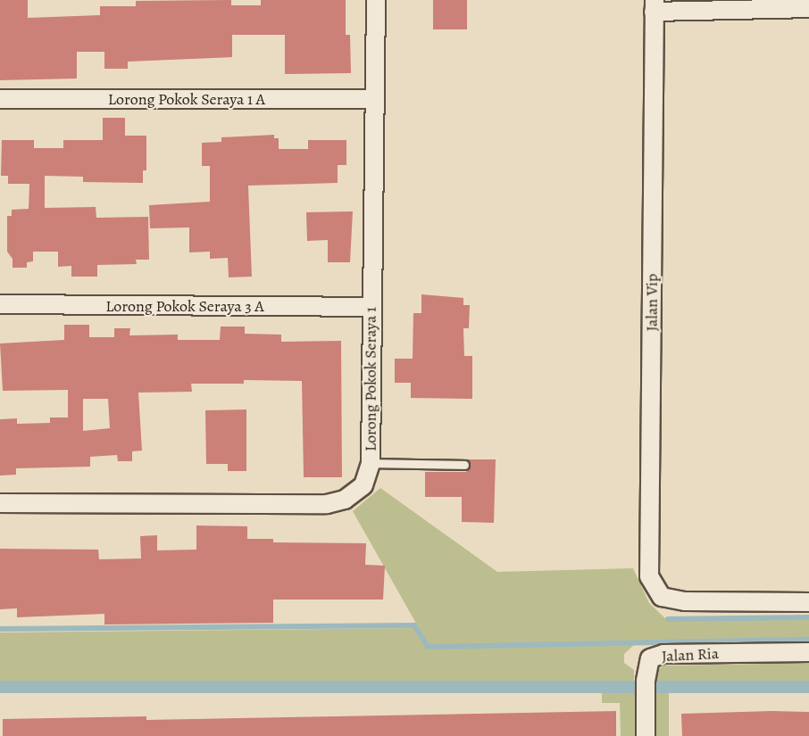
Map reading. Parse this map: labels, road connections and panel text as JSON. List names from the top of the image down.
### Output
{
  "streets": {
    "street": [
      "Lorong Pokok Seraya 1 A",
      "Jalan Vip",
      "Lorong Pokok Seraya 3 A",
      "Lorong Pokok Seraya 1",
      "Jalan Ria"
    ]
  },
  "crossings": [
    ["Lorong Pokok Seraya 1 A", "Lorong Pokok Seraya 1"],
    ["Lorong Pokok Seraya 3 A", "Lorong Pokok Seraya 1"]
  ]
}
